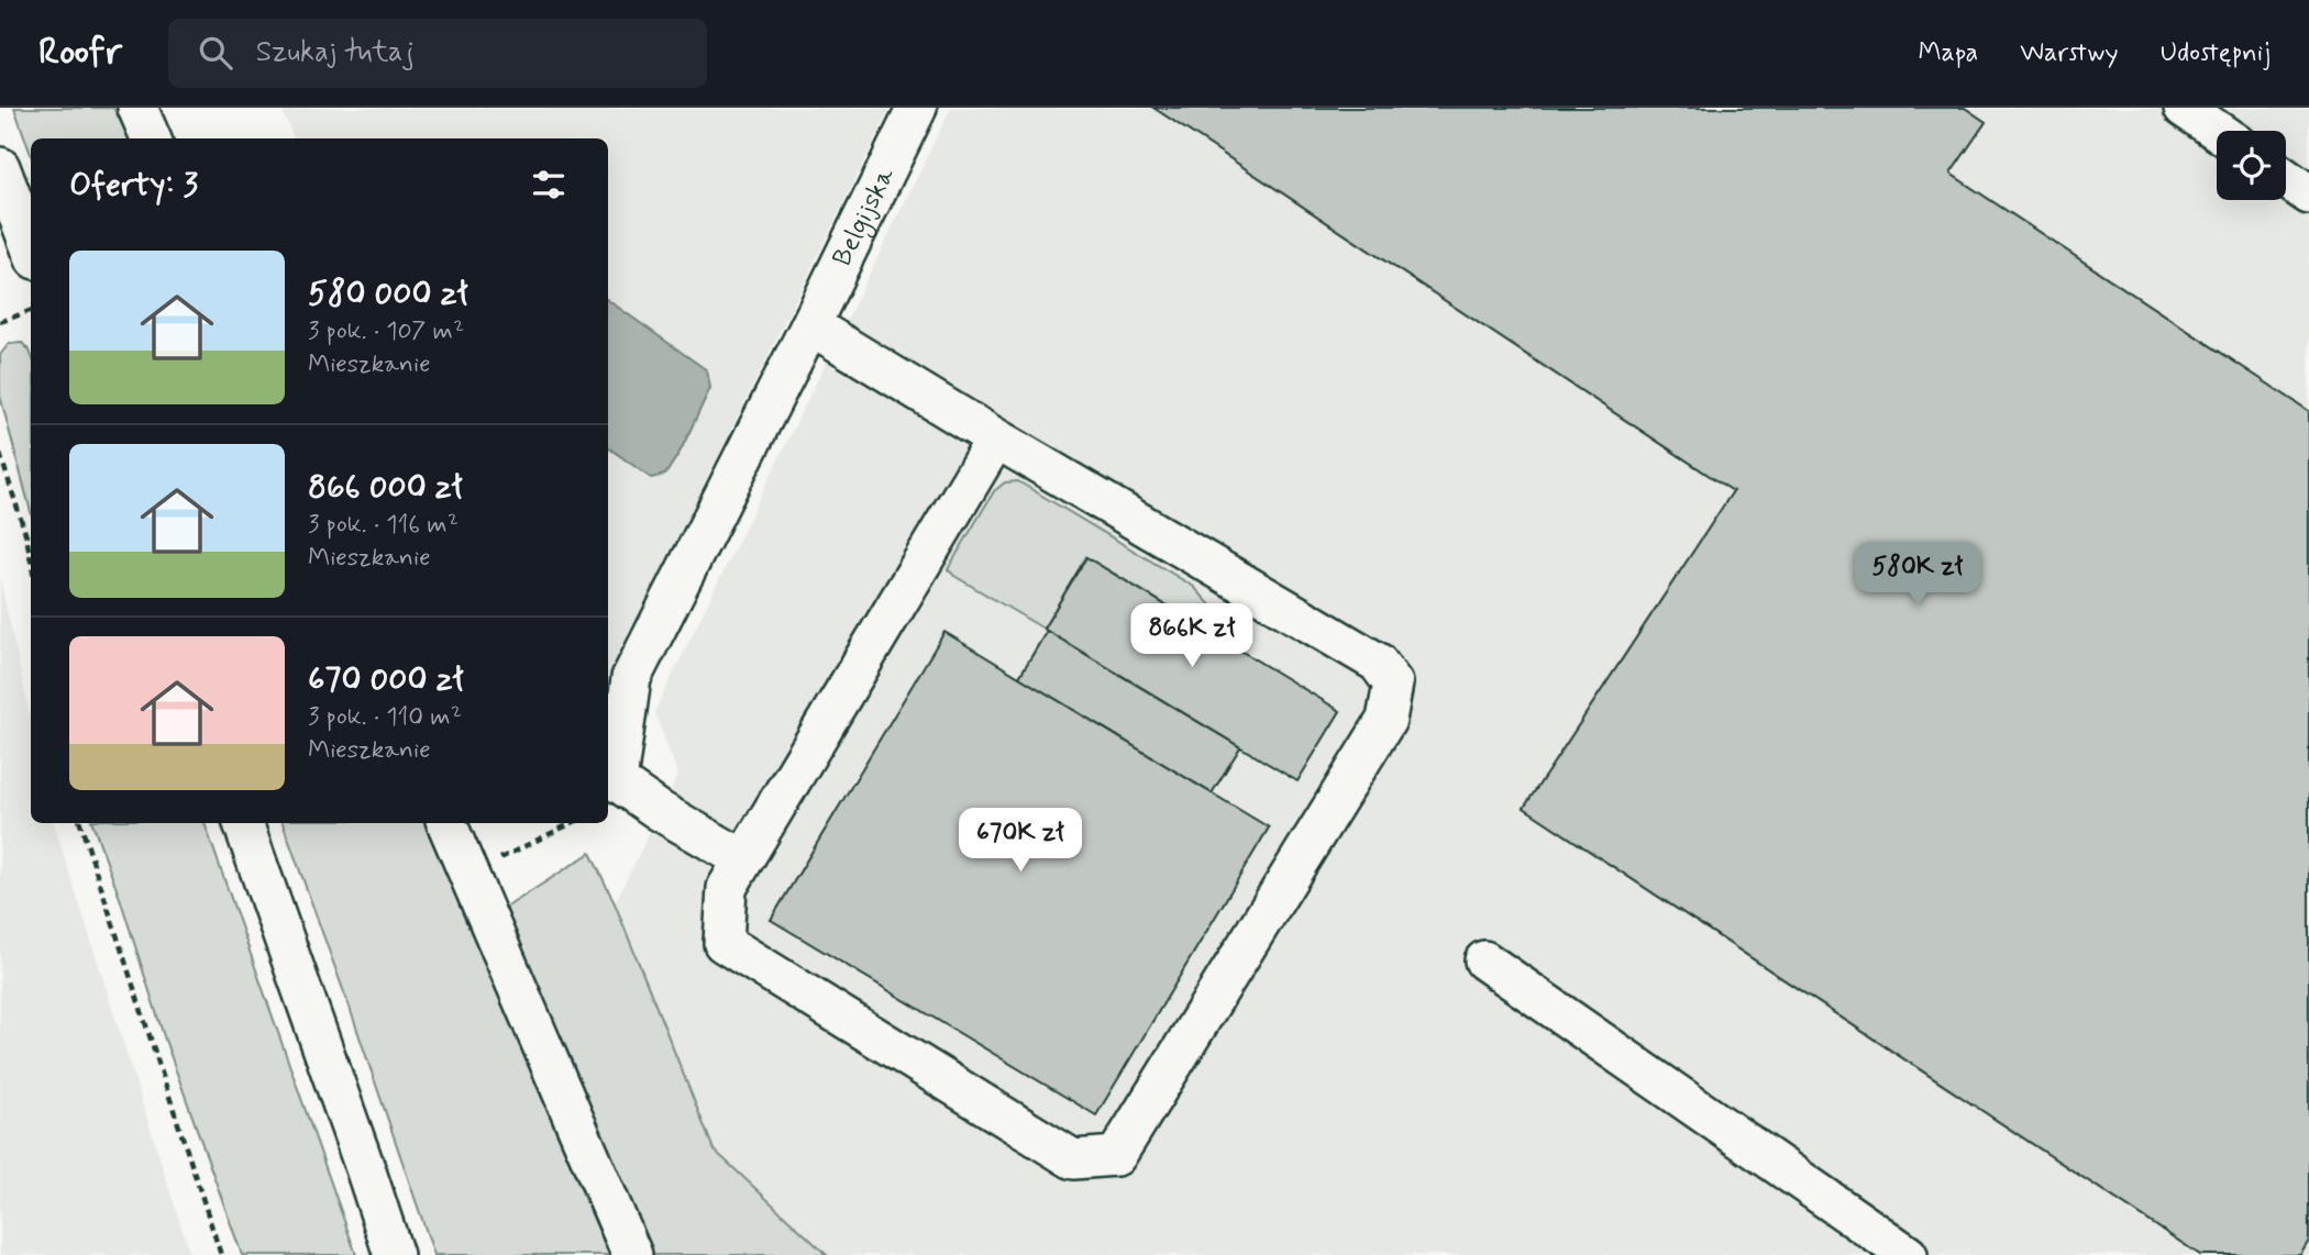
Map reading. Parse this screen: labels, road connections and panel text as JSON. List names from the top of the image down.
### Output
{
  "streets": {
    "street": ["Belgijska"]
  },
  "page": {
    "header": "Roofr",
    "search": "Szukaj tutaj",
    "nav": ["Mapa", "Warstwy", "Udostępnij"],
    "heading": "Oferty: 3",
    "list": [
      {
        "name": "580 000 zł",
        "note": "3 pok. · 107 m² · Mieszkanie"
      },
      {
        "name": "866 000 zł",
        "note": "3 pok. · 116 m² · Mieszkanie"
      },
      {
        "name": "670 000 zł",
        "note": "3 pok. · 110 m² · Mieszkanie"
      }
    ],
    "price": ["580K zł", "866K zł", "670K zł"]
  }
}
